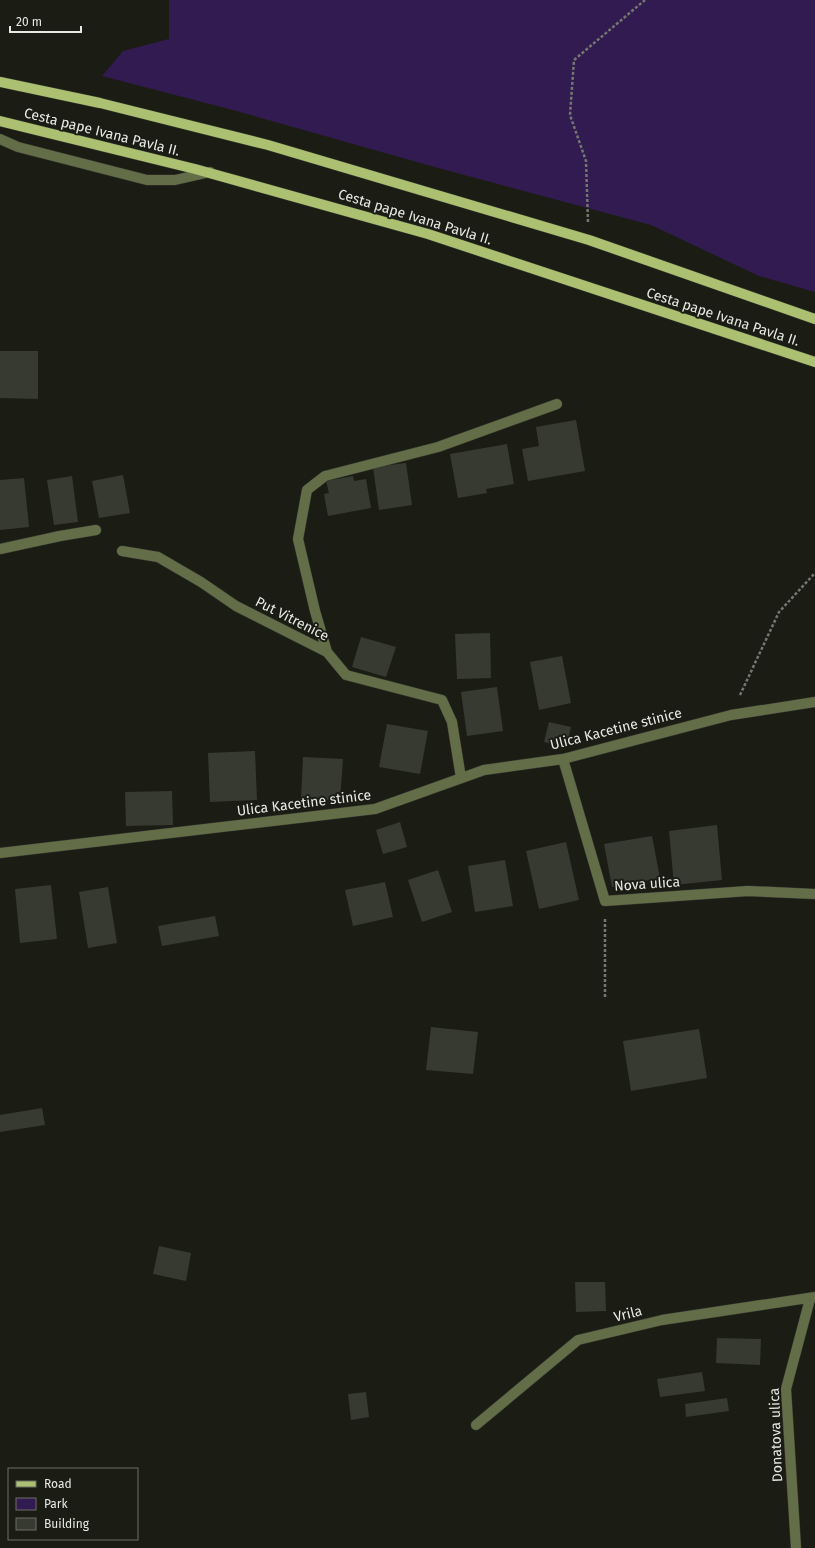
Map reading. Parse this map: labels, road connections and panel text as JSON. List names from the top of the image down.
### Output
{
  "streets": {
    "main road": ["Cesta pape Ivana Pavla II."],
    "street": [
      "Put Vitrenice",
      "Ulica Kacetine stinice",
      "Nova ulica",
      "Vrila",
      "Donatova ulica"
    ]
  },
  "crossings": [
    ["Put Vitrenice", "Ulica Kacetine stinice"],
    ["Ulica Kacetine stinice", "Nova ulica"],
    ["Vrila", "Donatova ulica"]
  ],
  "legend": ["Road", "Park", "Building"],
  "scale_bar": "20 m"
}
